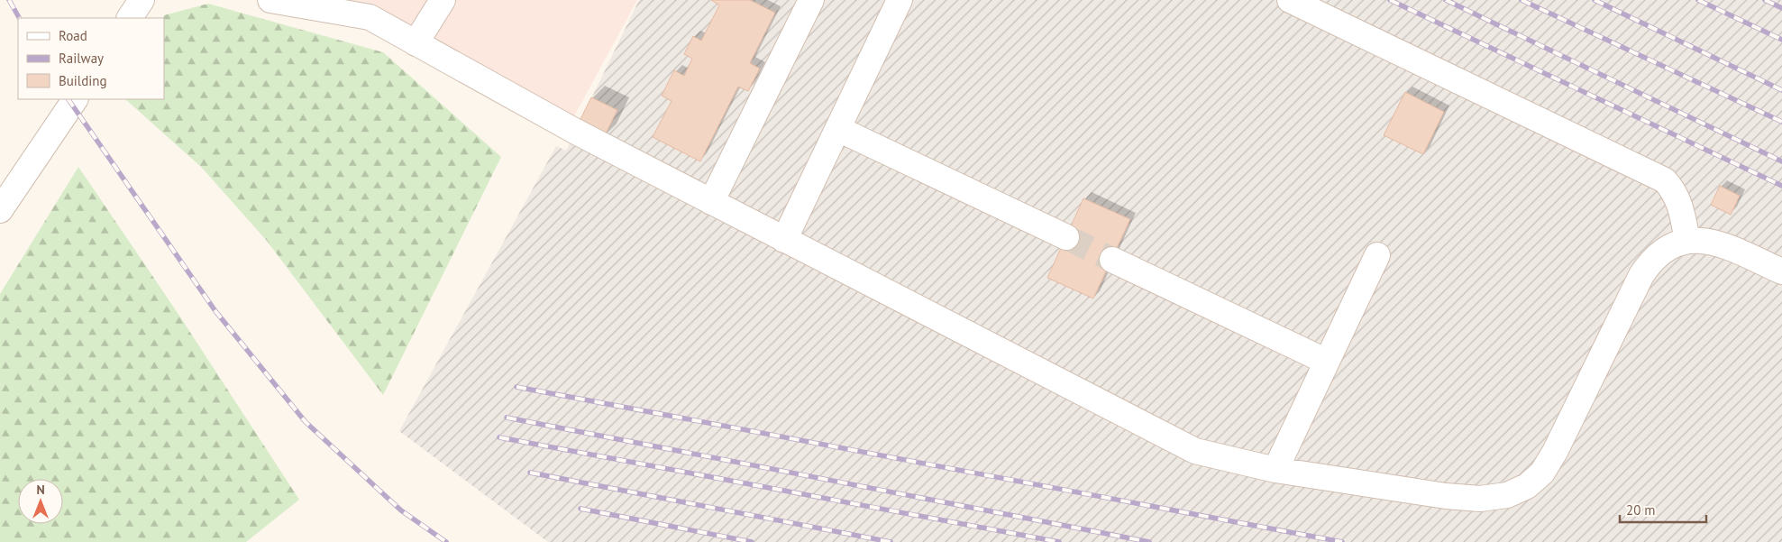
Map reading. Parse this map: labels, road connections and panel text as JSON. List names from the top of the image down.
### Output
{
  "legend": ["Road", "Railway", "Building"],
  "scale_bar": "20 m",
  "north": "top"
}
